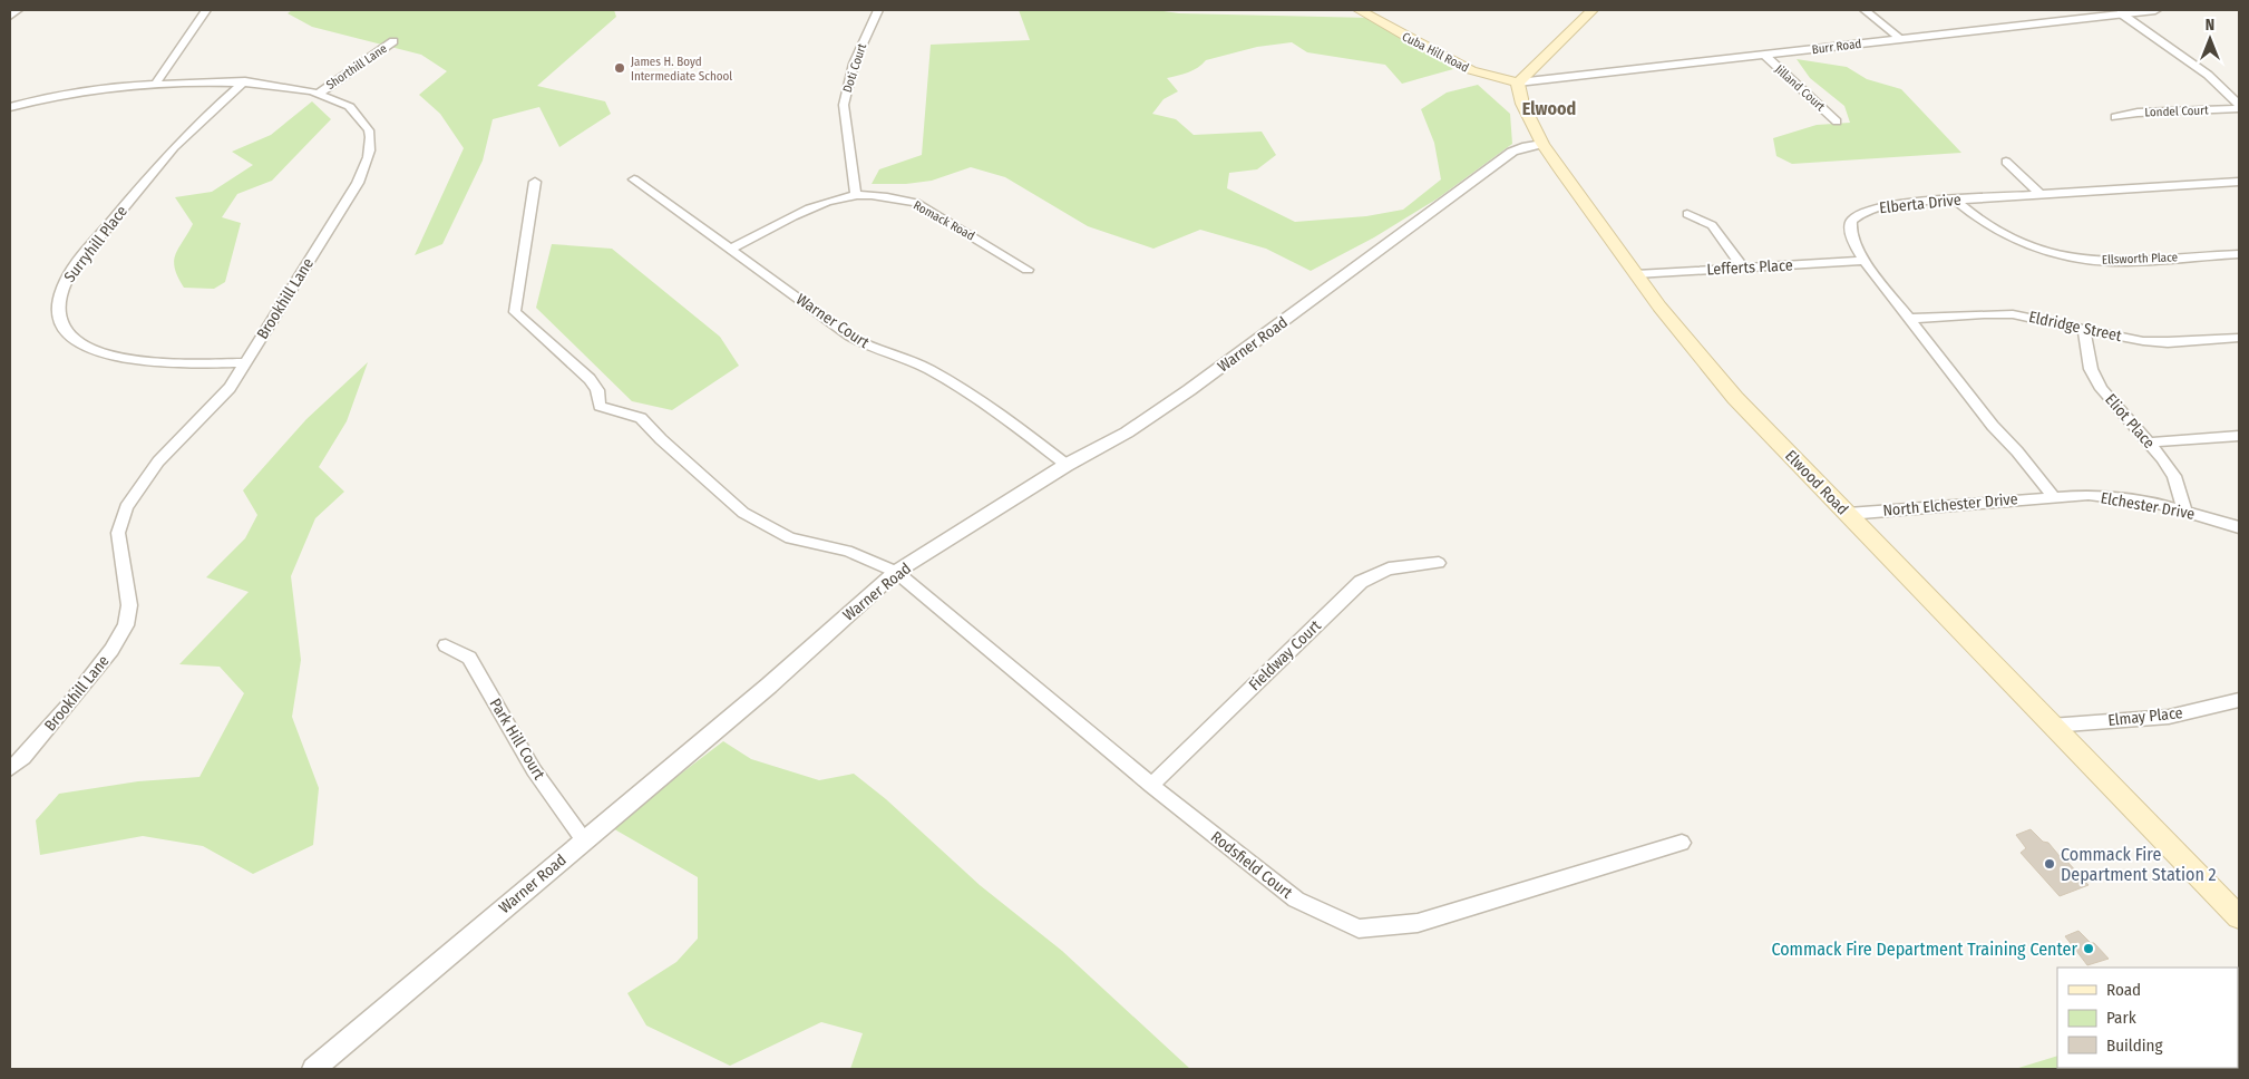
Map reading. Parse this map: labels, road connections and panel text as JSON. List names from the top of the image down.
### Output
{
  "streets": {
    "main road": ["Cuba Hill Road", "Elwood Road"],
    "street": [
      "Burr Road",
      "Shorthill Lane",
      "Doti Court",
      "Jilland Court",
      "Londel Court",
      "Elberta Drive",
      "Romack Road",
      "Surryhill Place",
      "Ellsworth Place",
      "Lefferts Place",
      "Brookhill Lane",
      "Warner Court",
      "Eldridge Street",
      "Warner Road",
      "Eliot Place",
      "North Elchester Drive",
      "Elchester Drive",
      "Fieldway Court",
      "Elmay Place",
      "Park Hill Court",
      "Rodsfield Court"
    ]
  },
  "crossings": [
    ["Burr Road", "Cuba Hill Road"],
    ["Burr Road", "Jilland Court"],
    ["Burr Road", "Elwood Road"],
    ["Cuba Hill Road", "Elwood Road"],
    ["Shorthill Lane", "Brookhill Lane"],
    ["Doti Court", "Romack Road"],
    ["Elberta Drive", "Ellsworth Place"],
    ["Elberta Drive", "Lefferts Place"],
    ["Elberta Drive", "Eldridge Street"],
    ["Elberta Drive", "North Elchester Drive"],
    ["Elberta Drive", "Elchester Drive"],
    ["Romack Road", "Warner Court"],
    ["Surryhill Place", "Brookhill Lane"],
    ["Lefferts Place", "Elwood Road"],
    ["Warner Court", "Warner Road"],
    ["Eldridge Street", "Eliot Place"],
    ["Warner Road", "Elwood Road"],
    ["Warner Road", "Park Hill Court"],
    ["Warner Road", "Rodsfield Court"],
    ["Eliot Place", "Elchester Drive"],
    ["Elwood Road", "North Elchester Drive"],
    ["Elwood Road", "Elmay Place"],
    ["North Elchester Drive", "Elchester Drive"],
    ["Fieldway Court", "Rodsfield Court"]
  ],
  "districts": ["Elwood"],
  "places": ["James H. Boyd Intermediate School", "Commack Fire Department Station 2", "Commack Fire Department Training Center"],
  "legend": ["Road", "Park", "Building"],
  "north": "top"
}
